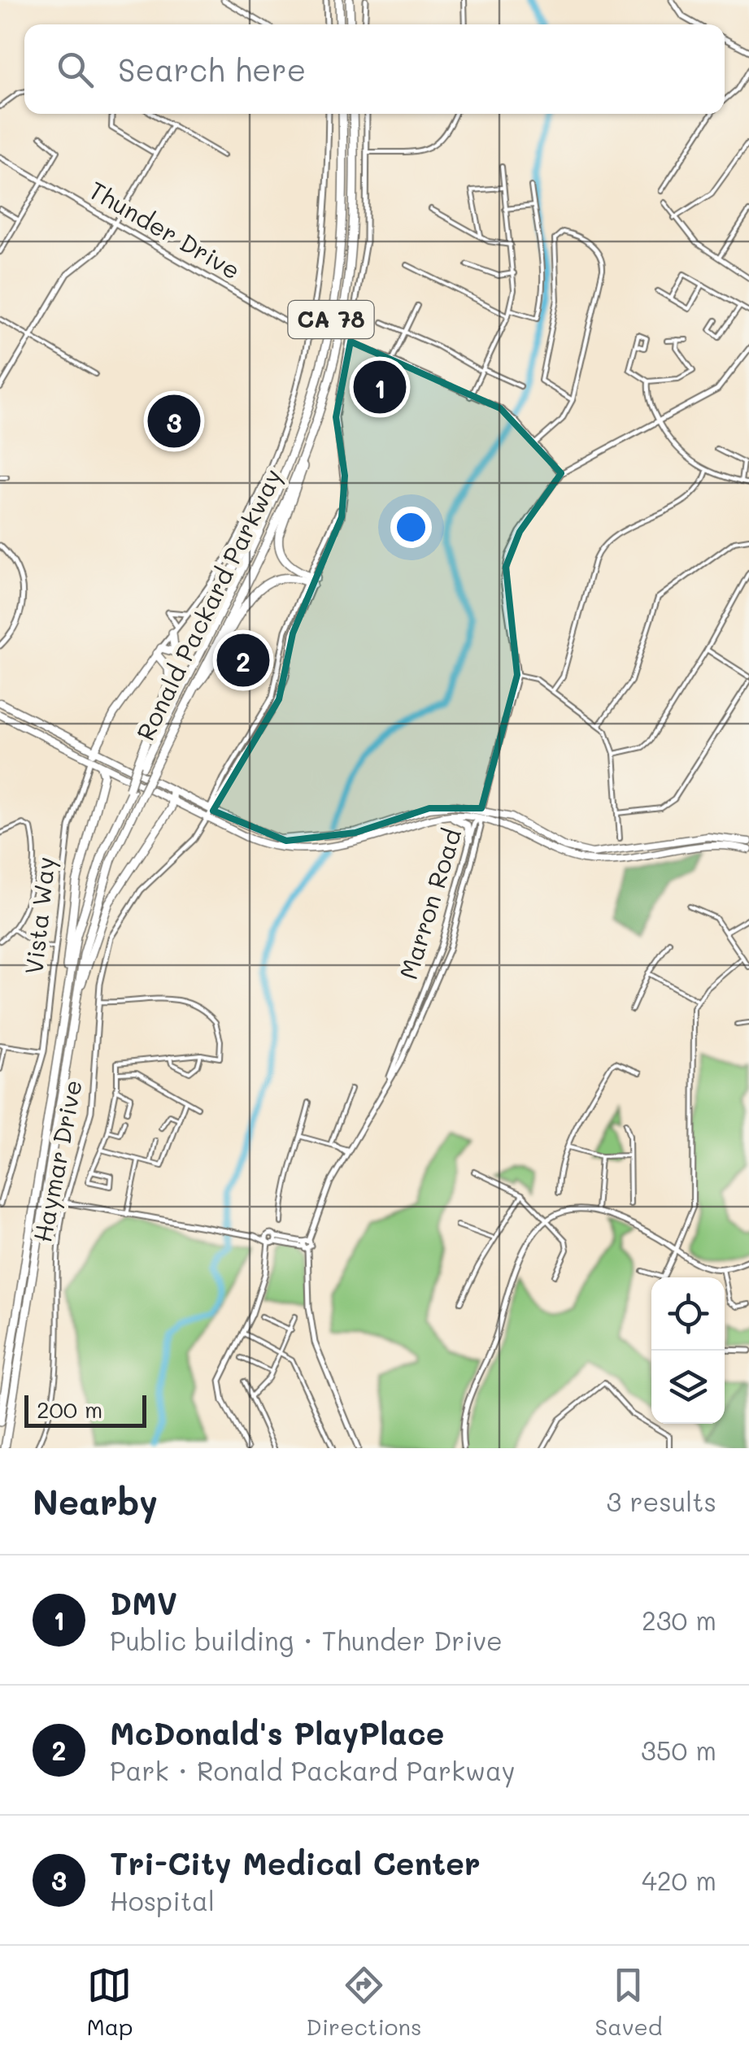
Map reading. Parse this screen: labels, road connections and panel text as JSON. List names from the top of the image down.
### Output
{
  "streets": {
    "highway": ["CA 78", "Ronald Packard Parkway"],
    "main road": [
      "Thunder Drive",
      "Marron Road",
      "Vista Way",
      "Haymar Drive"
    ]
  },
  "scale_bar": "200 m",
  "page": {
    "search": "Search here",
    "pins": ["1", "3", "2"],
    "scale": "200 m",
    "heading": ["Nearby", "3 results"],
    "list": [
      {
        "mark": "1",
        "name": "DMV",
        "note": "Public building · Thunder Drive",
        "value": "230 m"
      },
      {
        "mark": "2",
        "name": "McDonald's PlayPlace",
        "note": "Park · Ronald Packard Parkway",
        "value": "350 m"
      },
      {
        "mark": "3",
        "name": "Tri-City Medical Center",
        "note": "Hospital",
        "value": "420 m"
      }
    ],
    "nav": ["Map", "Directions", "Saved"]
  }
}
